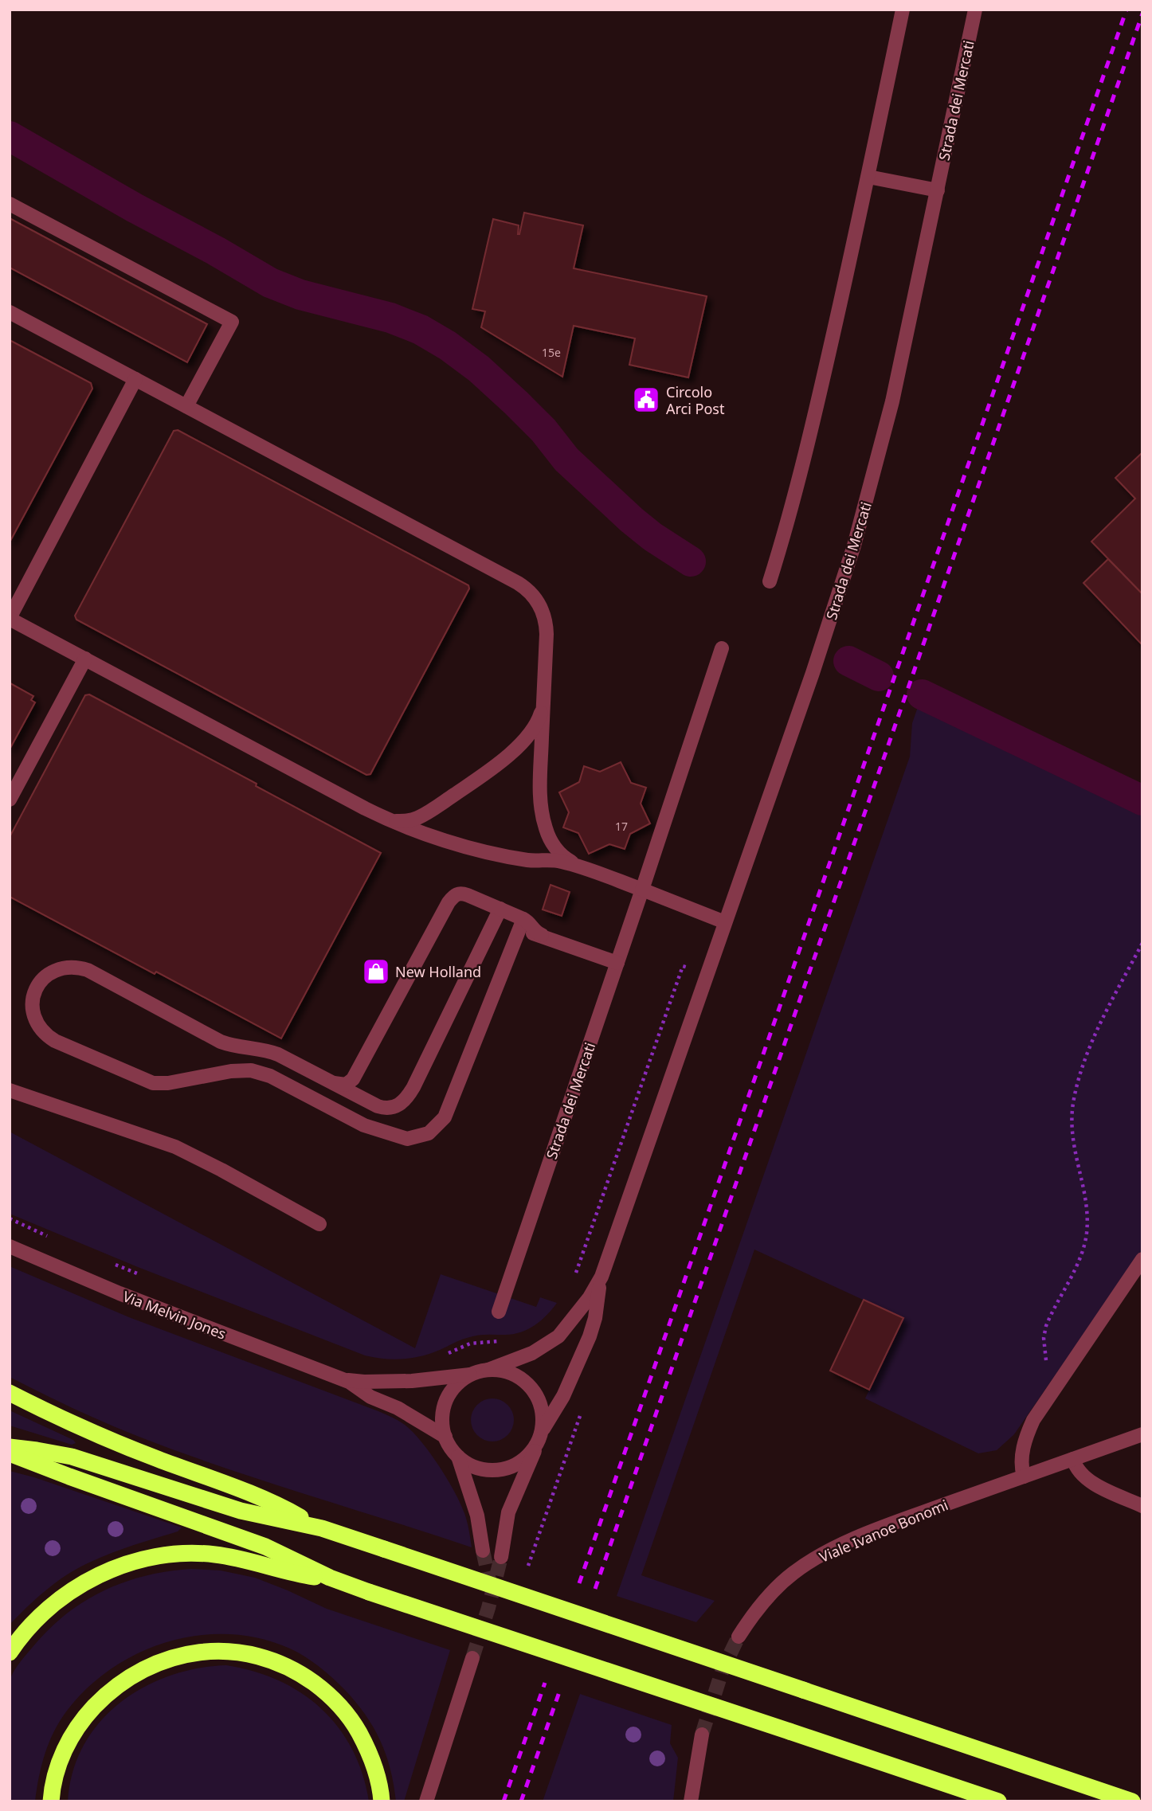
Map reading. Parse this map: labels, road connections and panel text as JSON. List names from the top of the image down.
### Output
{
  "streets": {
    "street": ["Strada dei Mercati", "Via Melvin Jones", "Viale Ivanoe Bonomi"]
  },
  "crossings": [
    ["Strada dei Mercati", "Via Melvin Jones"]
  ],
  "places": {
    "public building": ["Circolo Arci Post"],
    "shop": ["New Holland"]
  },
  "house_numbers": ["15e", "17"]
}
